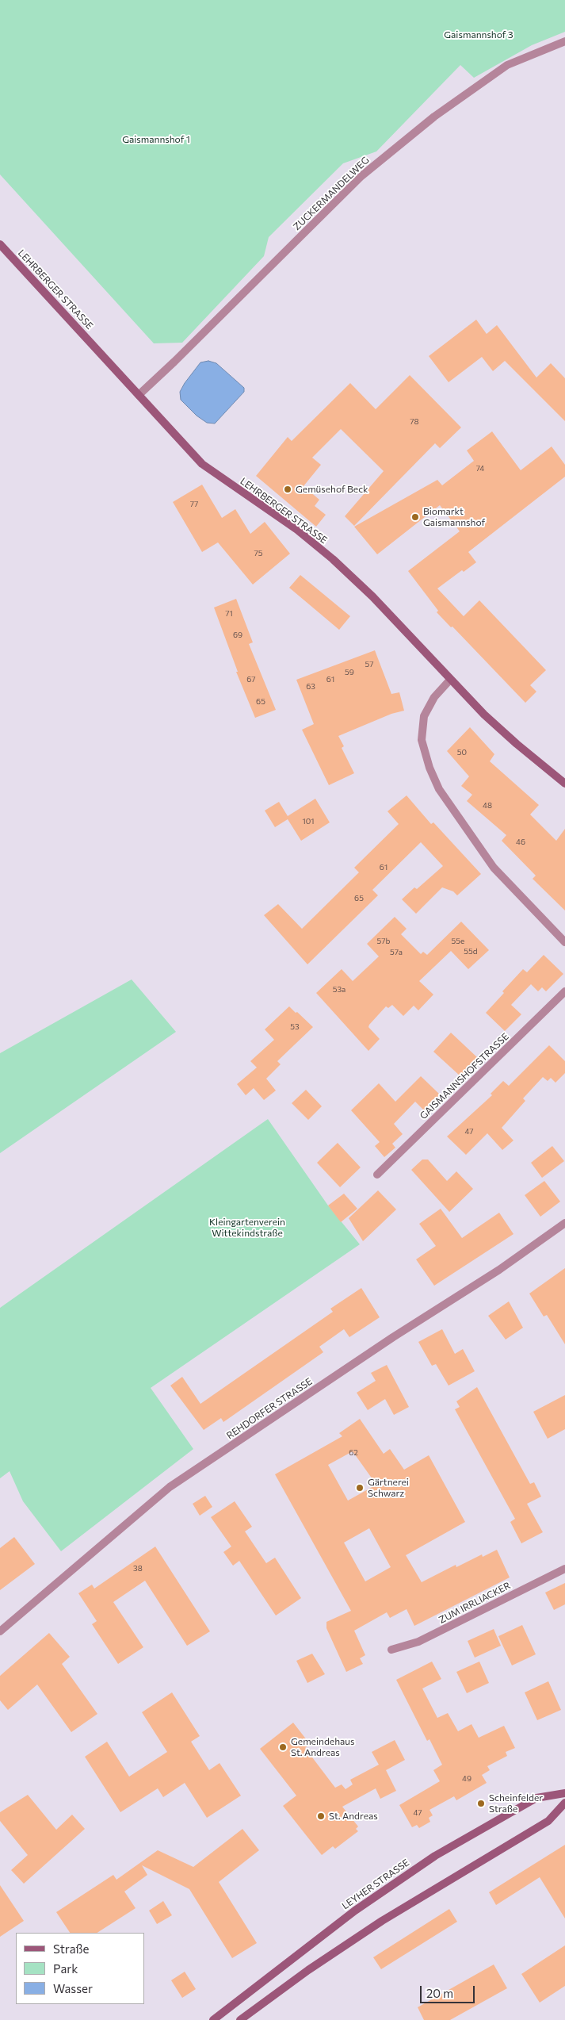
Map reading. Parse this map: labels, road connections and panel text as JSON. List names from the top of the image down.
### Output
{
  "streets": {
    "main road": ["LEHRBERGER STRASSE", "LEYHER STRASSE"],
    "street": [
      "ZUCKERMANDELWEG",
      "GAISMANNSHOFSTRASSE",
      "REHDORFER STRASSE",
      "ZUM IRRLIACKER"
    ]
  },
  "crossings": [
    ["ZUCKERMANDELWEG", "LEHRBERGER STRASSE"]
  ],
  "parks": ["Gaismannshof 3", "Gaismannshof 1", "Kleingartenverein Wittekindstraße"],
  "places": [
    "Gemüsehof Beck",
    "Biomarkt Gaismannshof",
    "Gärtnerei Schwarz",
    "Gemeindehaus St. Andreas",
    "Scheinfelder Straße",
    "St. Andreas"
  ],
  "house_numbers": [
    "78",
    "74",
    "77",
    "75",
    "71",
    "69",
    "57",
    "59",
    "67",
    "61",
    "63",
    "65",
    "50",
    "48",
    "101",
    "46",
    "61",
    "65",
    "57b",
    "55e",
    "55d",
    "57a",
    "53a",
    "53",
    "47",
    "62",
    "38",
    "49",
    "47"
  ],
  "legend": ["Straße", "Park", "Wasser"],
  "scale_bar": "20 m"
}
